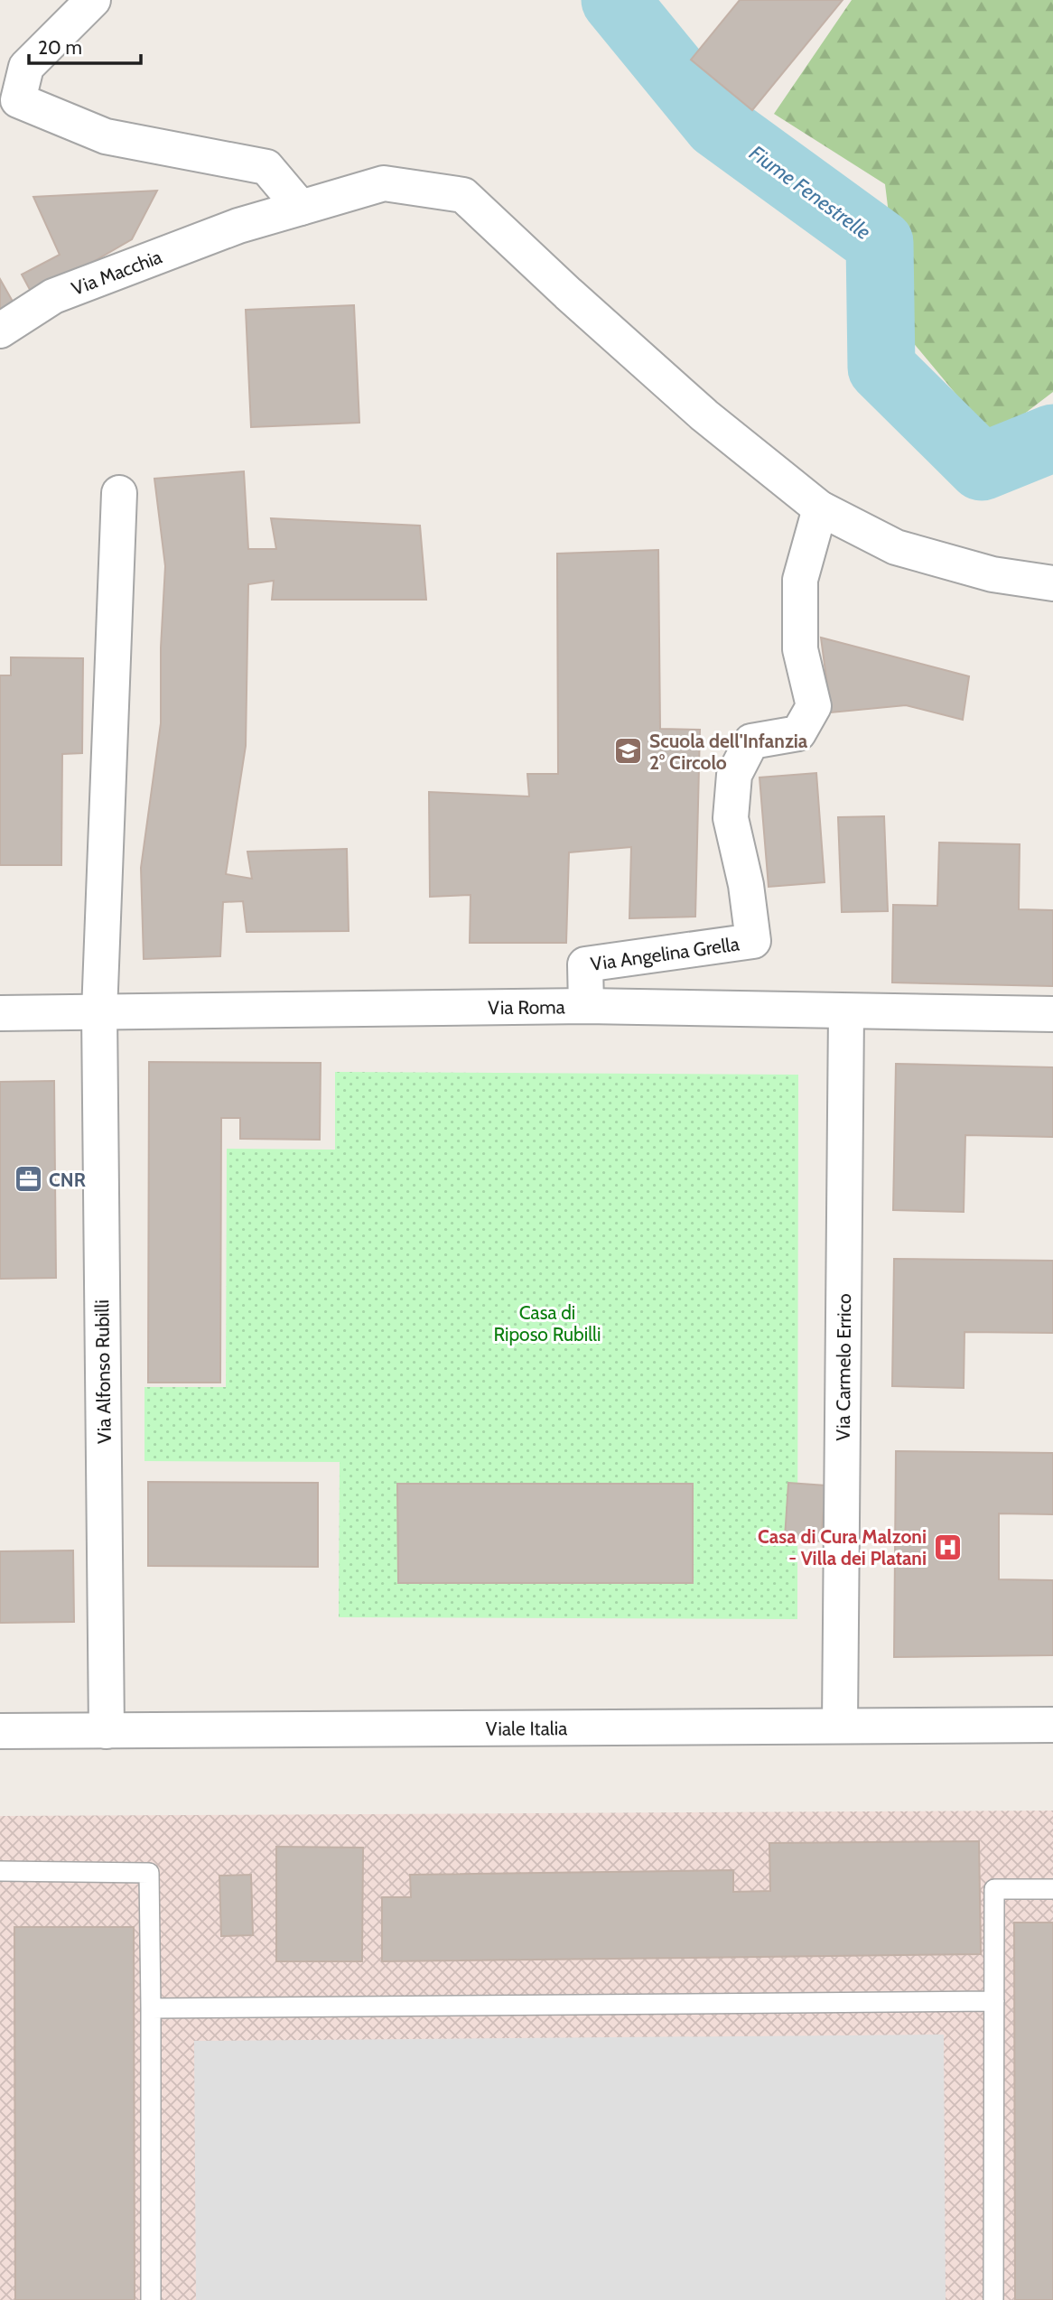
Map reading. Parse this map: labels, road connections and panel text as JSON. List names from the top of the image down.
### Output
{
  "streets": {
    "street": [
      "Via Macchia",
      "Via Angelina Grella",
      "Via Roma",
      "Via Carmelo Errico",
      "Via Alfonso Rubilli",
      "Viale Italia"
    ]
  },
  "crossings": [
    ["Via Macchia", "Via Angelina Grella"],
    ["Via Angelina Grella", "Via Roma"],
    ["Via Roma", "Via Carmelo Errico"],
    ["Via Roma", "Via Alfonso Rubilli"],
    ["Via Carmelo Errico", "Viale Italia"],
    ["Via Alfonso Rubilli", "Viale Italia"]
  ],
  "water": ["Fiume Fenestrelle"],
  "parks": ["Casa di Riposo Rubilli"],
  "places": {
    "school or university": ["Scuola dell'Infanzia 2° Circolo"],
    "office": ["CNR"],
    "hospital": ["Casa di Cura Malzoni - Villa dei Platani"]
  },
  "scale_bar": "20 m"
}
